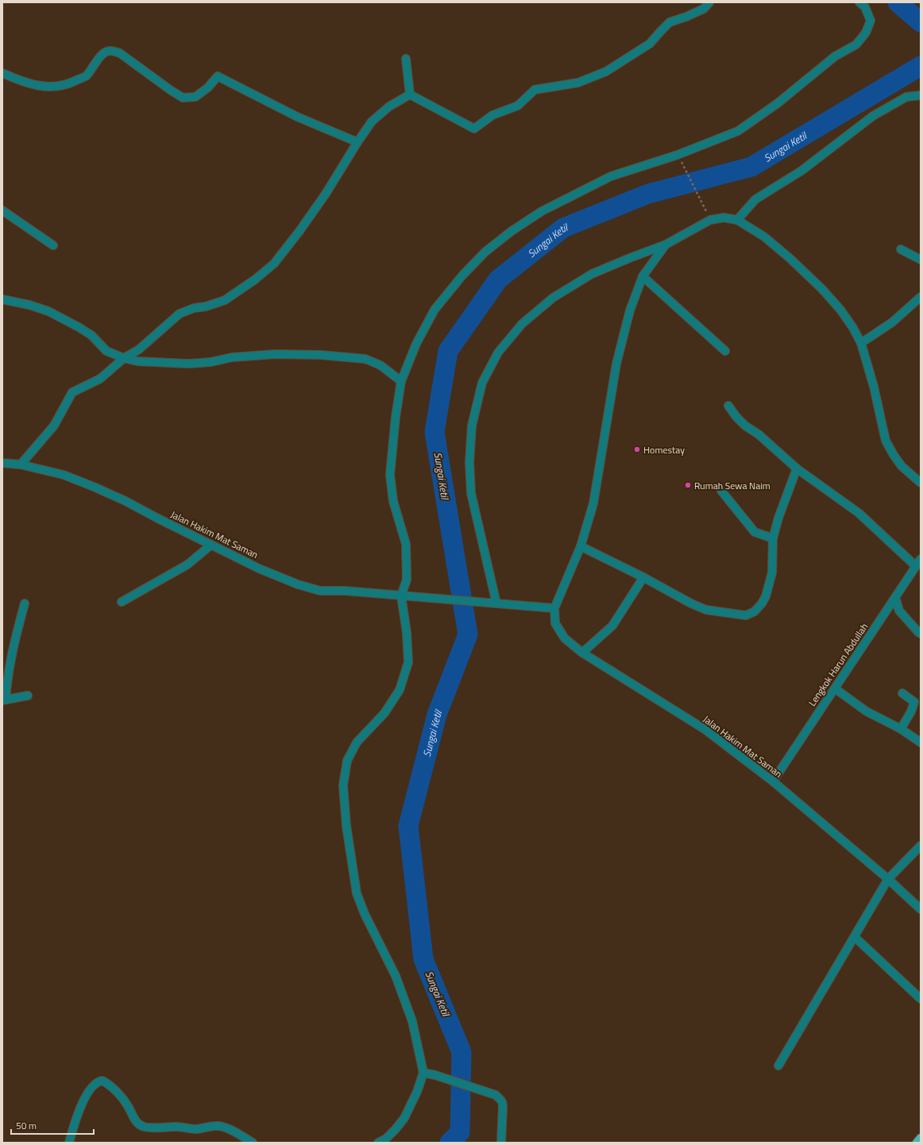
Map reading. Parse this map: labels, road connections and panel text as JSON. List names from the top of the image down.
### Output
{
  "streets": {
    "street": ["Jalan Hakim Mat Saman", "Lengkok Harun Abdullah"]
  },
  "crossings": [
    ["Jalan Hakim Mat Saman", "Lengkok Harun Abdullah"]
  ],
  "water": ["Sungai Ketil"],
  "places": ["Homestay", "Rumah Sewa Naim"],
  "scale_bar": "50 m"
}
